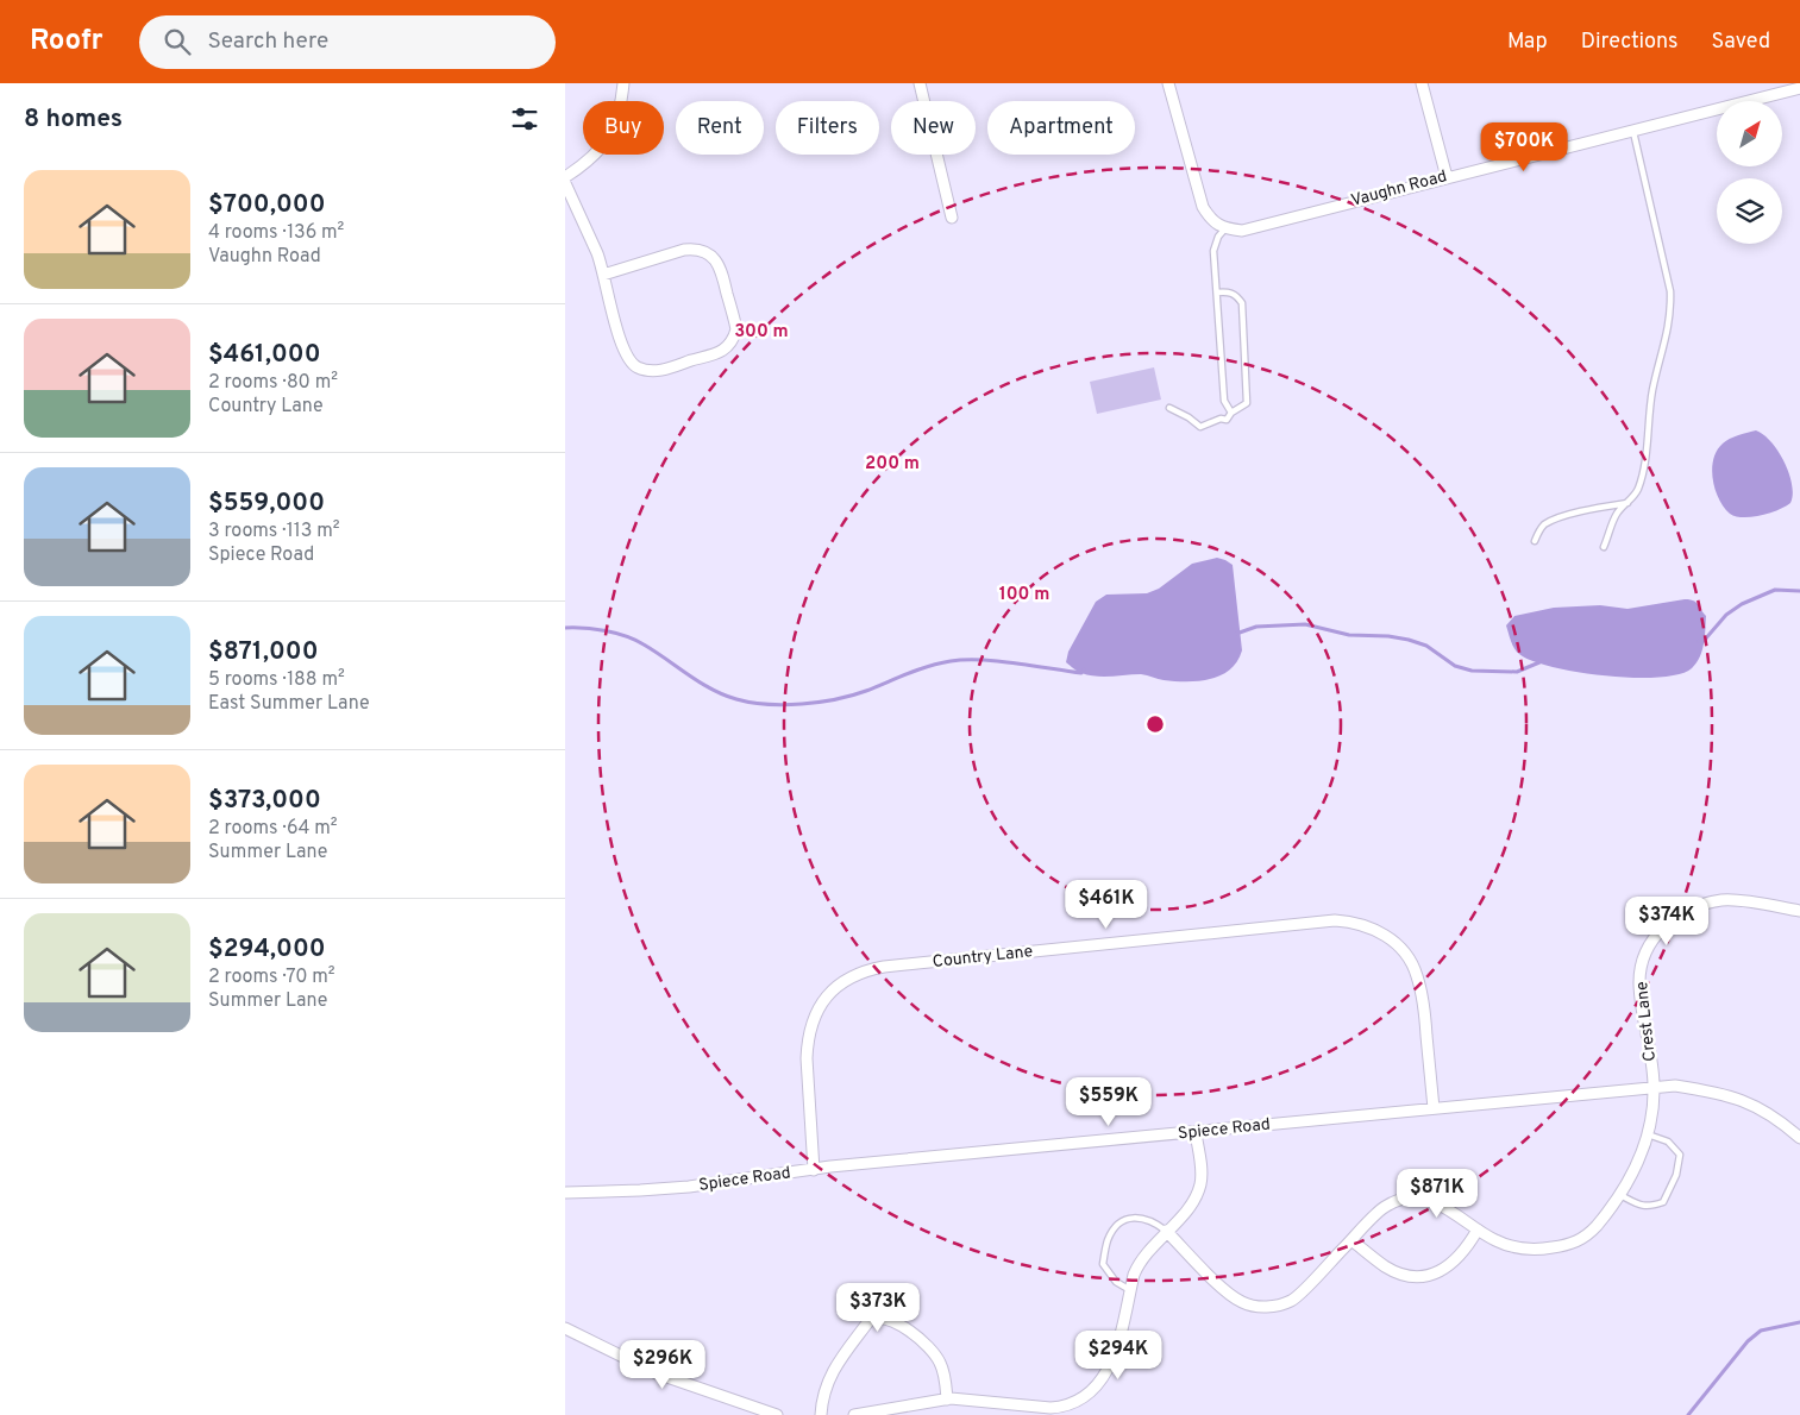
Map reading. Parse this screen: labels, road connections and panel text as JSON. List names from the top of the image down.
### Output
{
  "streets": {
    "street": [
      "Vaughn Road",
      "Country Lane",
      "Crest Lane",
      "Spiece Road"
    ]
  },
  "crossings": [
    ["Country Lane", "Spiece Road"],
    ["Crest Lane", "Spiece Road"]
  ],
  "north": "top right",
  "page": {
    "header": "Roofr",
    "search": "Search here",
    "nav": ["Map", "Directions", "Saved"],
    "heading": "8 homes",
    "chip": [
      "Buy",
      "Rent",
      "Filters",
      "New",
      "Apartment"
    ],
    "price": [
      "$700K",
      "$461K",
      "$374K",
      "$559K",
      "$871K",
      "$373K",
      "$294K",
      "$296K"
    ],
    "list": [
      {
        "name": "$700,000",
        "note": "4 rooms · 136 m² · Vaughn Road"
      },
      {
        "name": "$461,000",
        "note": "2 rooms · 80 m² · Country Lane"
      },
      {
        "name": "$559,000",
        "note": "3 rooms · 113 m² · Spiece Road"
      },
      {
        "name": "$871,000",
        "note": "5 rooms · 188 m² · East Summer Lane"
      },
      {
        "name": "$373,000",
        "note": "2 rooms · 64 m² · Summer Lane"
      },
      {
        "name": "$294,000",
        "note": "2 rooms · 70 m² · Summer Lane"
      }
    ]
  },
  "rings": ["300 m", "200 m", "100 m"]
}
